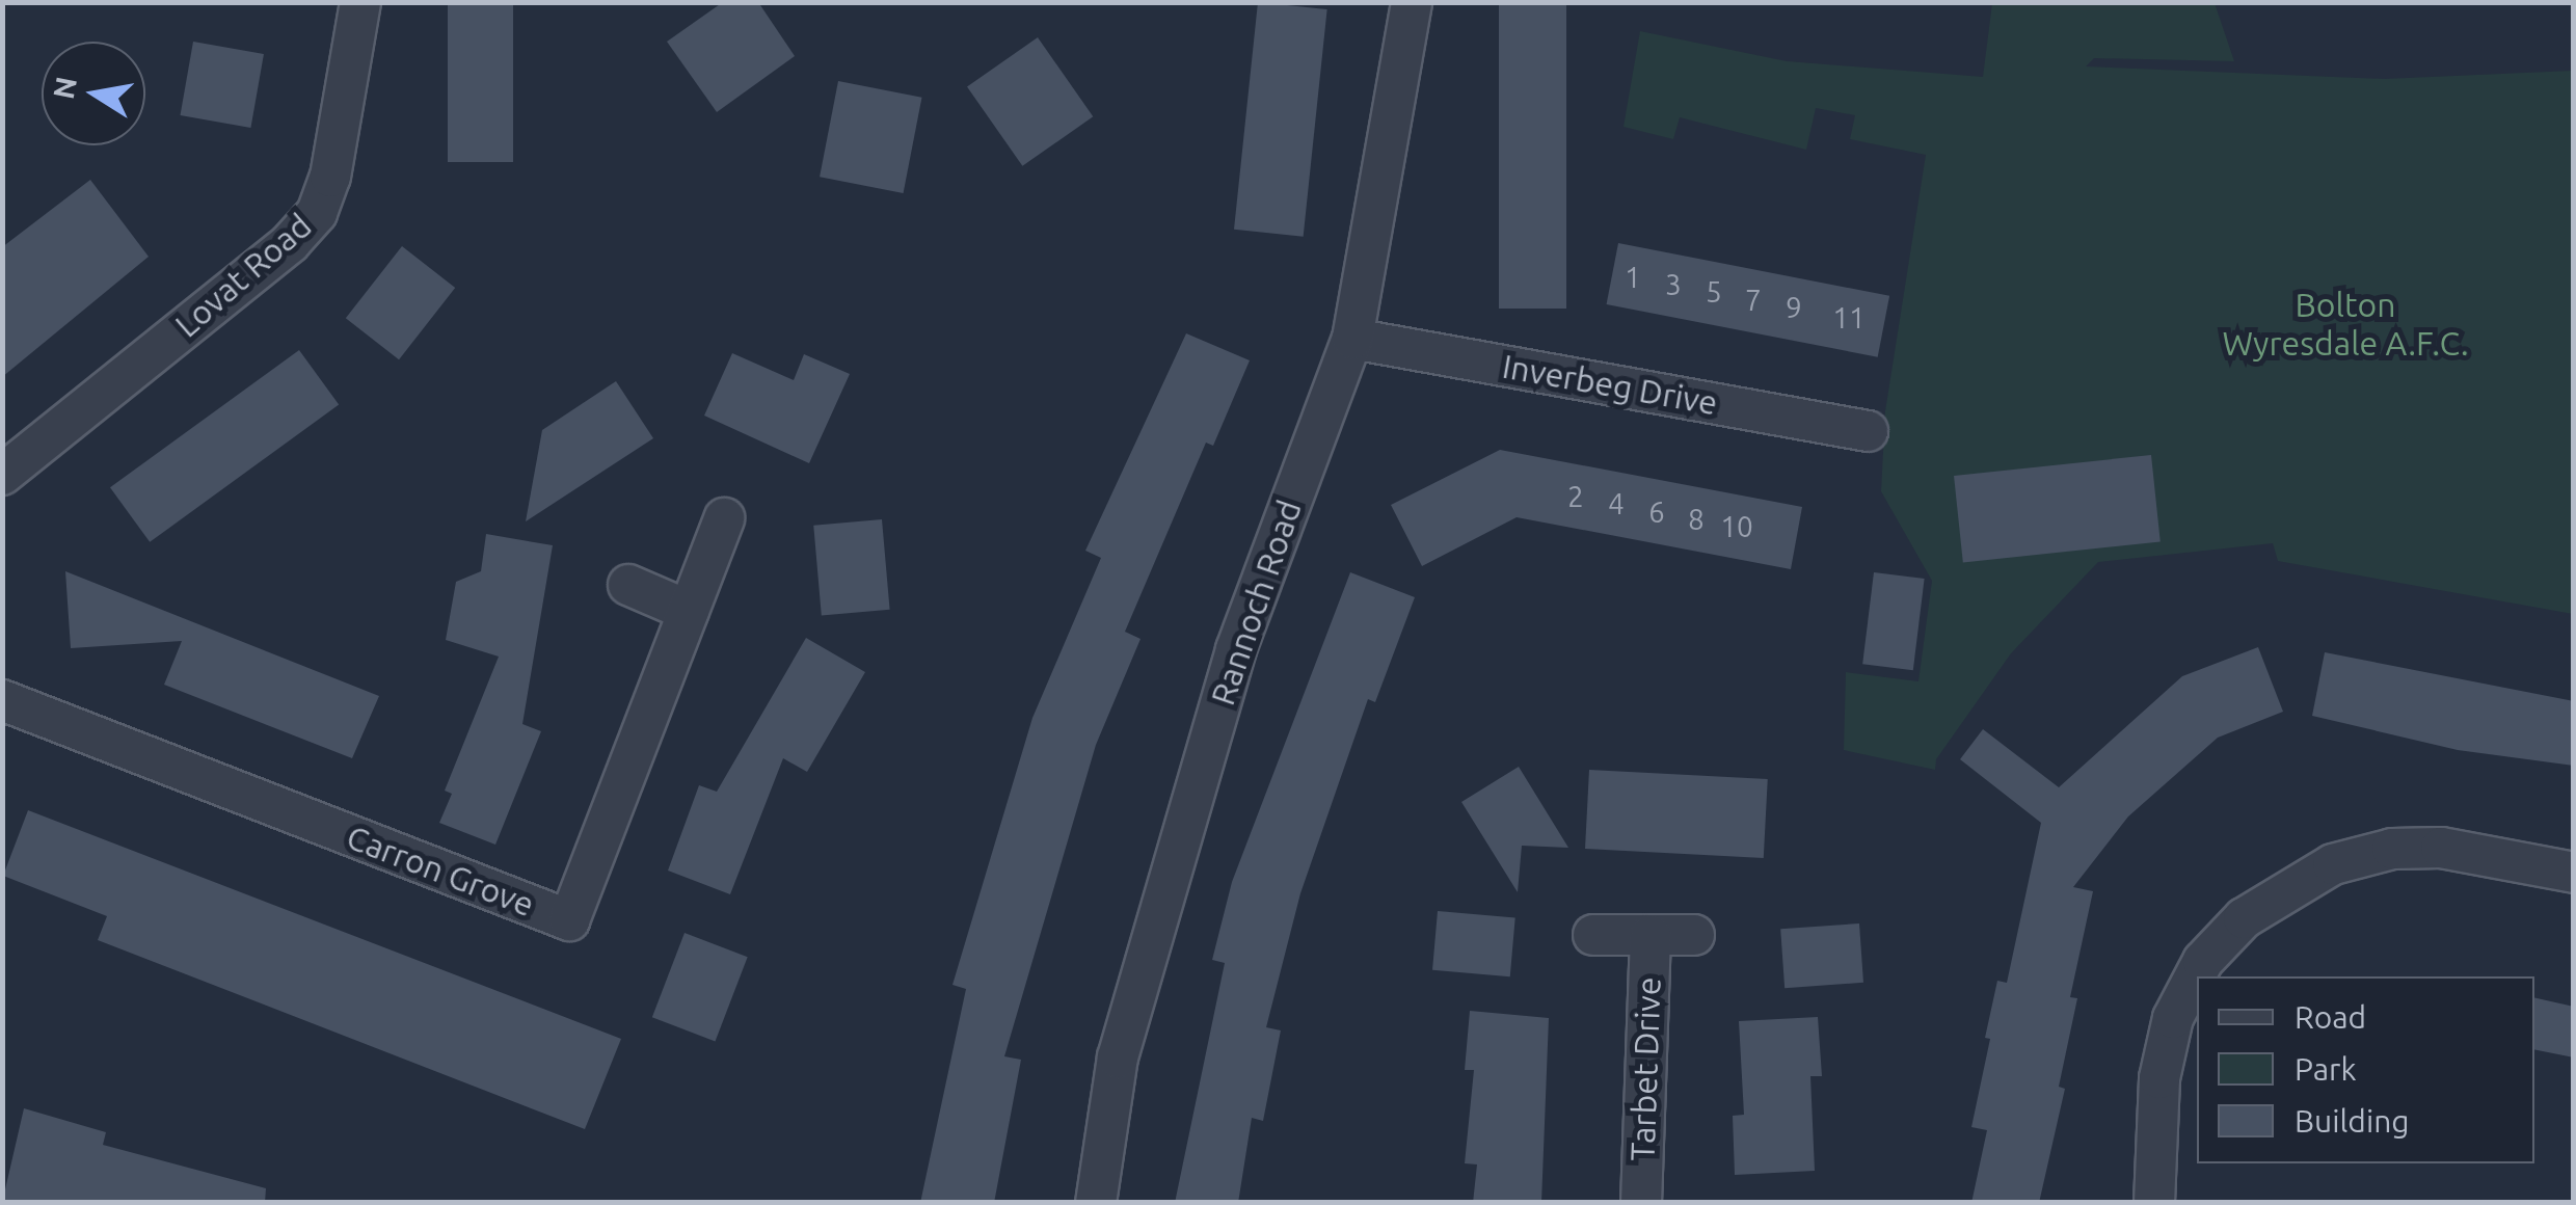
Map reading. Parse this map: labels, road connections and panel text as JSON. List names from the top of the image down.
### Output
{
  "streets": {
    "street": [
      "Lovat Road",
      "Inverbeg Drive",
      "Rannoch Road",
      "Carron Grove",
      "Tarbet Drive"
    ]
  },
  "crossings": [
    ["Inverbeg Drive", "Rannoch Road"]
  ],
  "parks": ["Bolton Wyresdale A.F.C."],
  "house_numbers": [
    "1",
    "3",
    "5",
    "7",
    "9",
    "11",
    "2",
    "4",
    "6",
    "8",
    "10"
  ],
  "legend": ["Road", "Park", "Building"],
  "north": "left"
}
